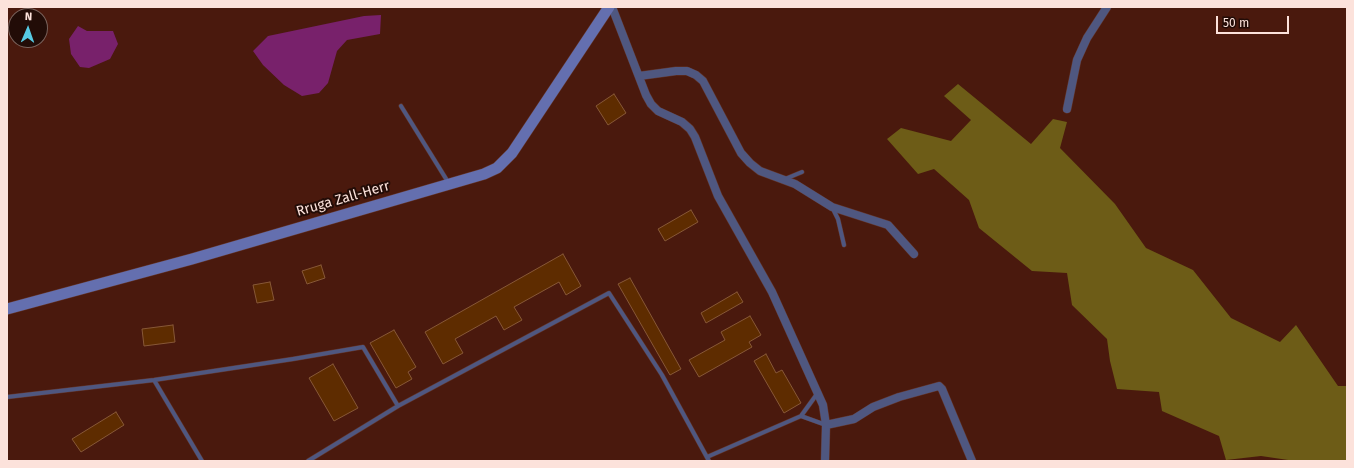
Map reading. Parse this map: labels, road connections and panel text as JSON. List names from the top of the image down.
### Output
{
  "streets": {
    "main road": ["Rruga Zall-Herr"]
  },
  "scale_bar": "50 m",
  "north": "top"
}
